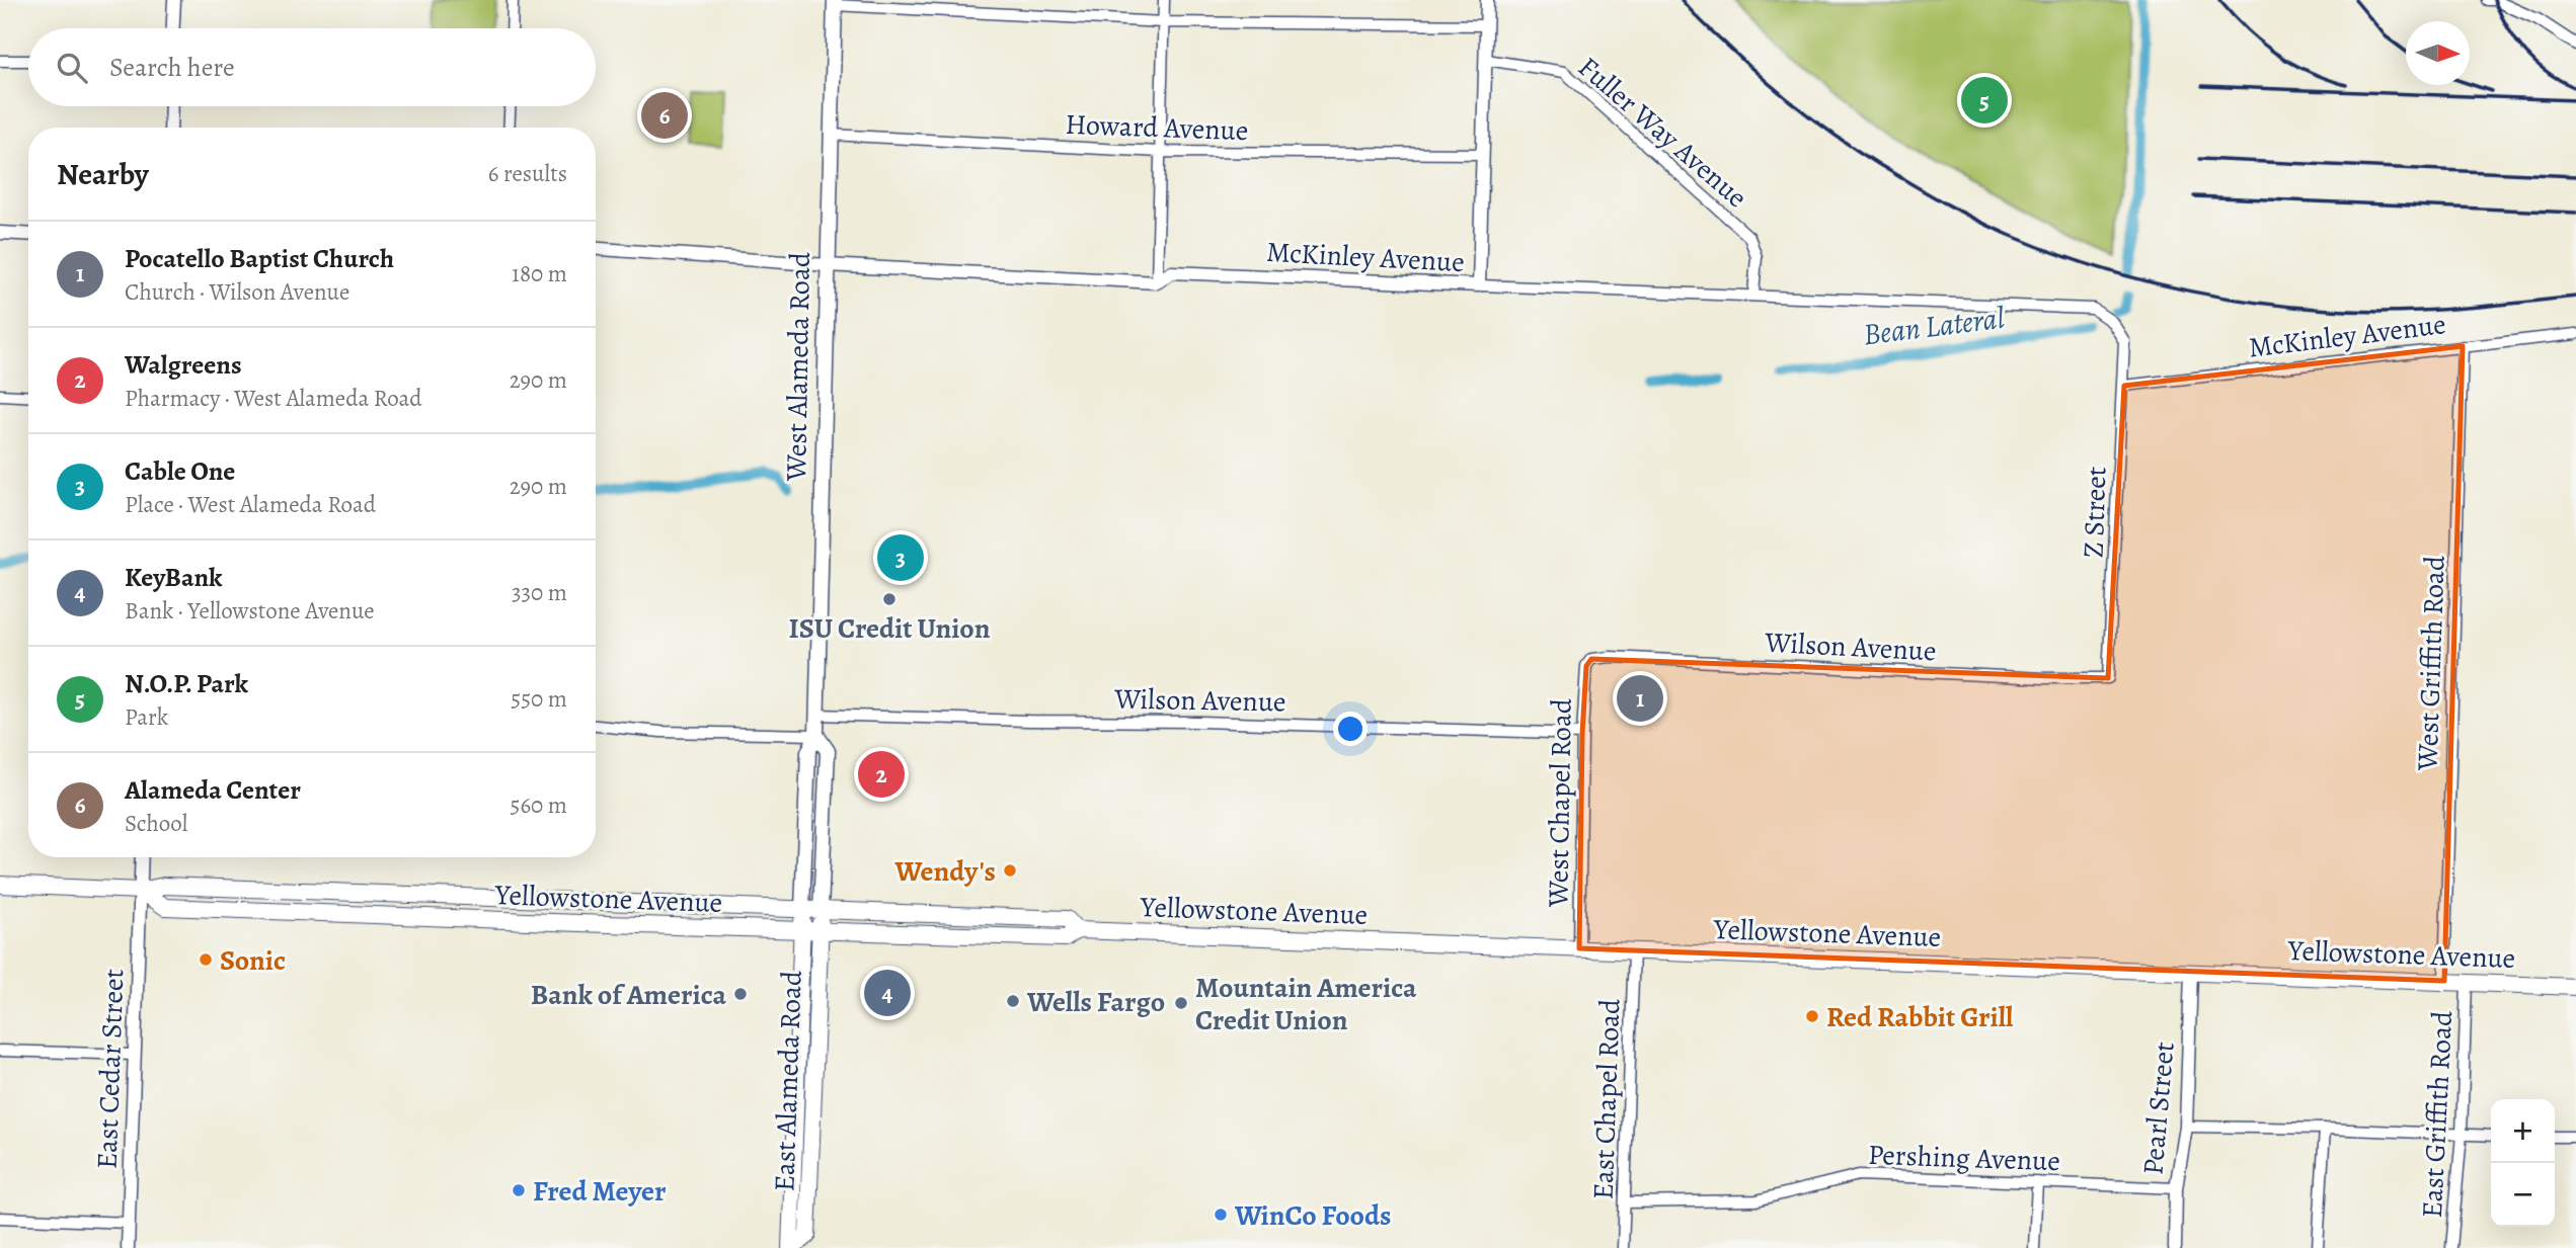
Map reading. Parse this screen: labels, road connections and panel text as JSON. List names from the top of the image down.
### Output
{
  "streets": {
    "main road": ["West Alameda Road", "Yellowstone Avenue", "East Alameda Road"],
    "street": [
      "Howard Avenue",
      "Fuller Way Avenue",
      "McKinley Avenue",
      "Z Street",
      "Wilson Avenue",
      "West Griffith Road",
      "West Chapel Road",
      "East Cedar Street",
      "East Chapel Road",
      "Pearl Street",
      "East Griffith Road",
      "Pershing Avenue"
    ]
  },
  "crossings": [
    ["Howard Avenue", "West Alameda Road"],
    ["Fuller Way Avenue", "McKinley Avenue"],
    ["McKinley Avenue", "West Alameda Road"],
    ["McKinley Avenue", "Z Street"],
    ["McKinley Avenue", "West Griffith Road"],
    ["West Alameda Road", "Wilson Avenue"],
    ["West Alameda Road", "Yellowstone Avenue"],
    ["West Alameda Road", "East Alameda Road"],
    ["Z Street", "Wilson Avenue"],
    ["Wilson Avenue", "West Chapel Road"],
    ["West Griffith Road", "Yellowstone Avenue"],
    ["West Chapel Road", "Yellowstone Avenue"],
    ["Yellowstone Avenue", "East Cedar Street"],
    ["Yellowstone Avenue", "East Alameda Road"],
    ["Yellowstone Avenue", "East Chapel Road"],
    ["Yellowstone Avenue", "Pearl Street"],
    ["Yellowstone Avenue", "East Griffith Road"],
    ["East Chapel Road", "Pershing Avenue"],
    ["Pearl Street", "Pershing Avenue"]
  ],
  "water": ["Bean Lateral"],
  "places": [
    "ISU Credit Union",
    "Wendy's",
    "Sonic",
    "Bank of America",
    "Wells Fargo",
    "Mountain America Credit Union",
    "Red Rabbit Grill",
    "Fred Meyer",
    "WinCo Foods"
  ],
  "north": "right",
  "page": {
    "search": "Search here",
    "pins": [
      "5",
      "6",
      "3",
      "1",
      "2",
      "4"
    ],
    "heading": ["Nearby", "6 results"],
    "list": [
      {
        "mark": "1",
        "name": "Pocatello Baptist Church",
        "note": "Church · Wilson Avenue",
        "value": "180 m"
      },
      {
        "mark": "2",
        "name": "Walgreens",
        "note": "Pharmacy · West Alameda Road",
        "value": "290 m"
      },
      {
        "mark": "3",
        "name": "Cable One",
        "note": "Place · West Alameda Road",
        "value": "290 m"
      },
      {
        "mark": "4",
        "name": "KeyBank",
        "note": "Bank · Yellowstone Avenue",
        "value": "330 m"
      },
      {
        "mark": "5",
        "name": "N.O.P. Park",
        "note": "Park",
        "value": "550 m"
      },
      {
        "mark": "6",
        "name": "Alameda Center",
        "note": "School",
        "value": "560 m"
      }
    ],
    "map_buttons": ["+", "−"]
  }
}
